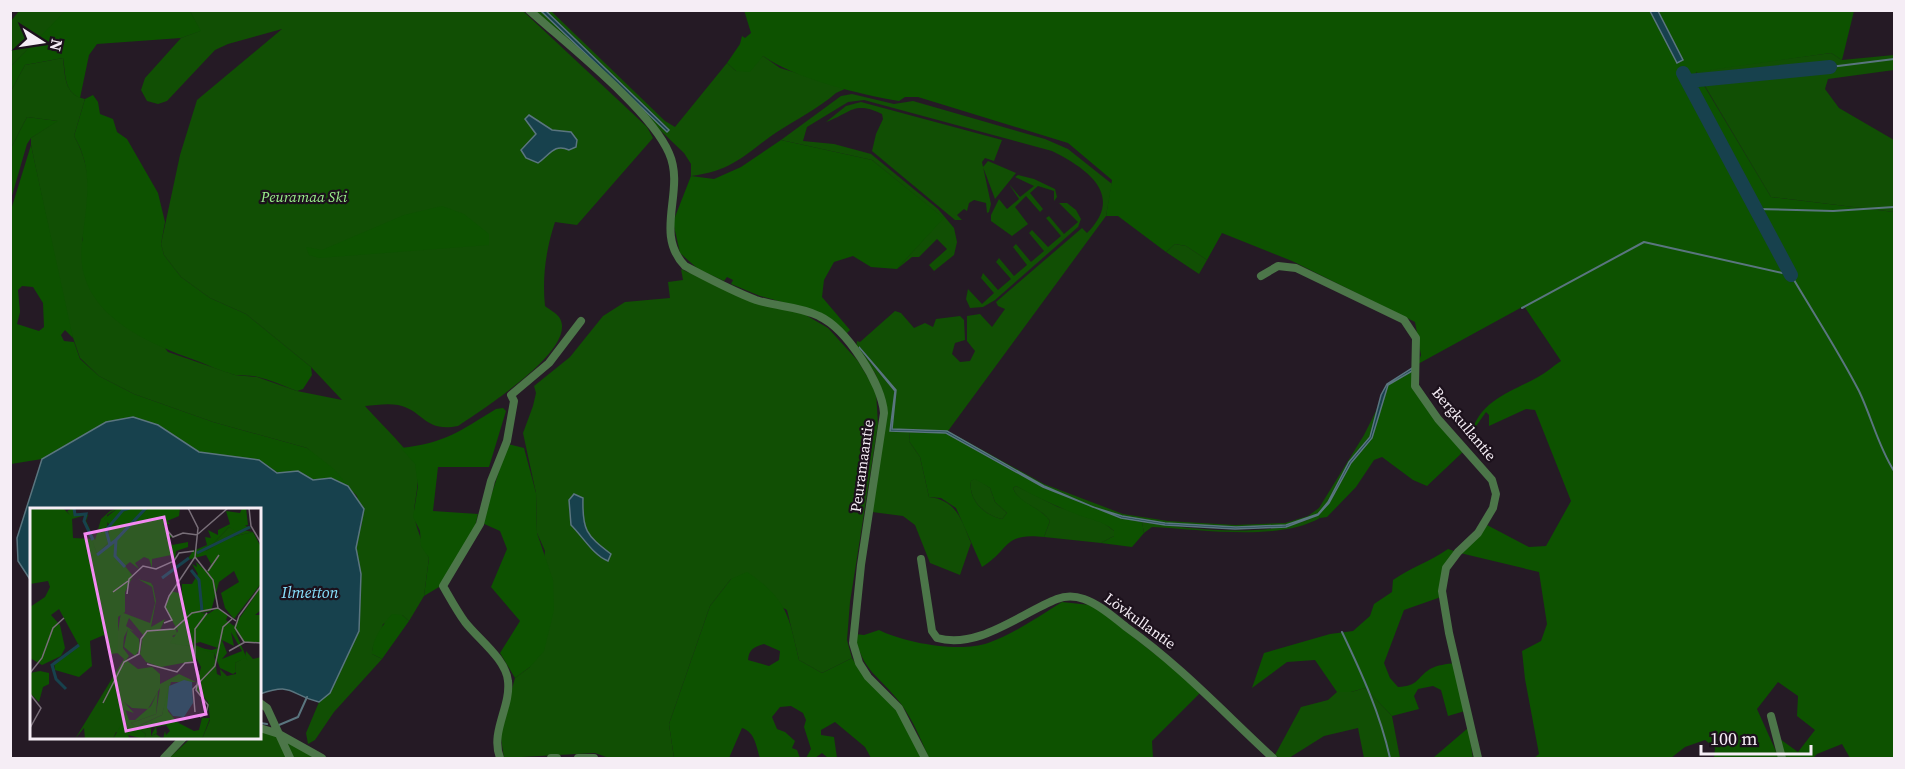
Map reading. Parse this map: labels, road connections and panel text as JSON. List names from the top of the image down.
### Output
{
  "streets": {
    "street": ["Bergkullantie", "Peuramaantie", "Lövkullantie"]
  },
  "water": ["Ilmetton"],
  "parks": ["Peuramaa Ski"],
  "scale_bar": "100 m",
  "north": "right"
}
